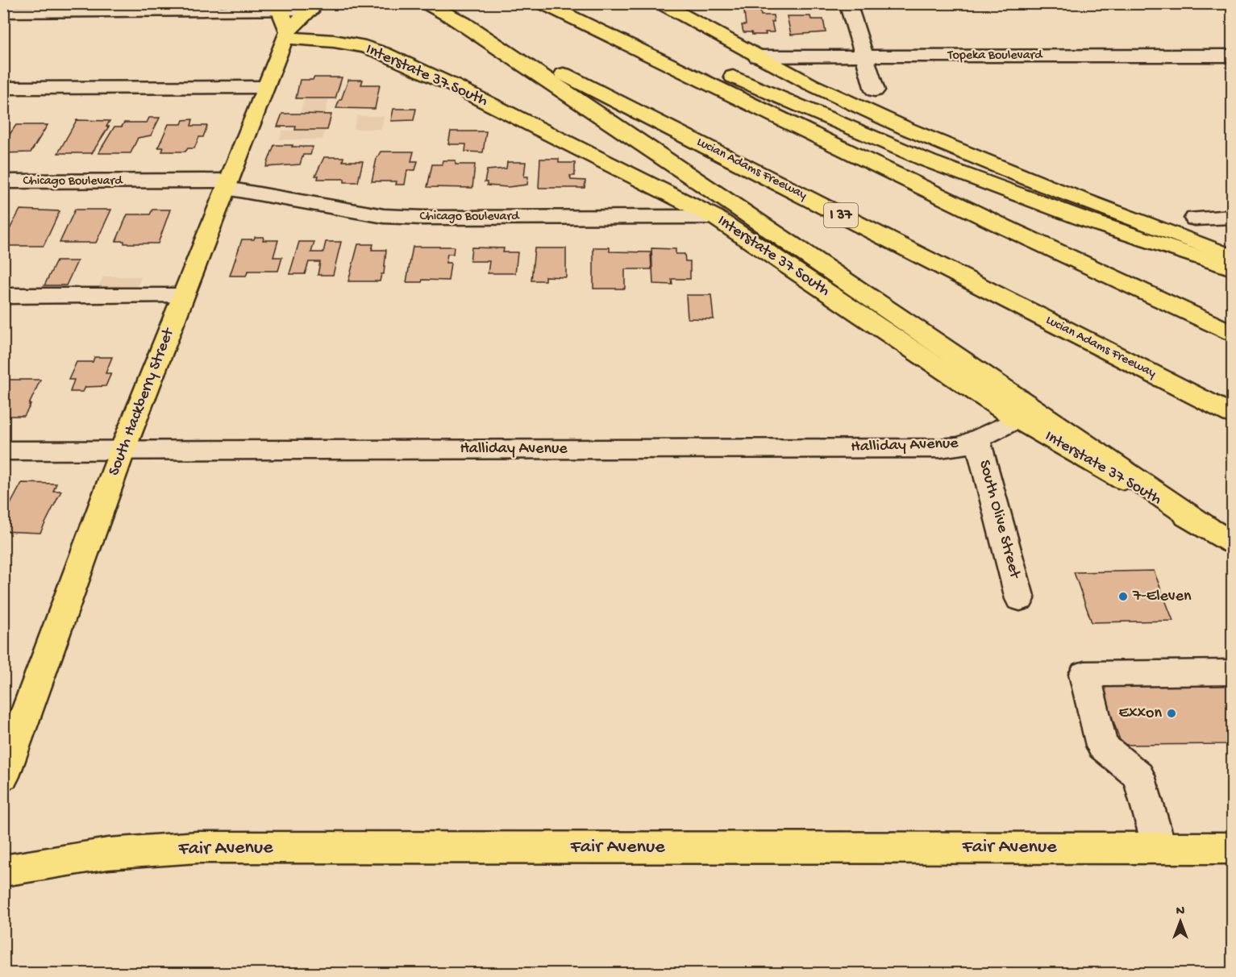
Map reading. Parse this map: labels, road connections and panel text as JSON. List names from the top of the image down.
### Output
{
  "streets": {
    "main road": [
      "Interstate 37 South",
      "Lucian Adams Freeway",
      "I 37",
      "South Hackberry Street",
      "Fair Avenue"
    ],
    "street": [
      "Topeka Boulevard",
      "Chicago Boulevard",
      "Halliday Avenue",
      "South Olive Street"
    ]
  },
  "crossings": [
    ["Interstate 37 South", "Chicago Boulevard"],
    ["Interstate 37 South", "South Hackberry Street"],
    ["Interstate 37 South", "Halliday Avenue"],
    ["Chicago Boulevard", "South Hackberry Street"],
    ["South Hackberry Street", "Halliday Avenue"],
    ["Halliday Avenue", "South Olive Street"]
  ],
  "places": ["7-Eleven", "Exxon"],
  "north": "top"
}
